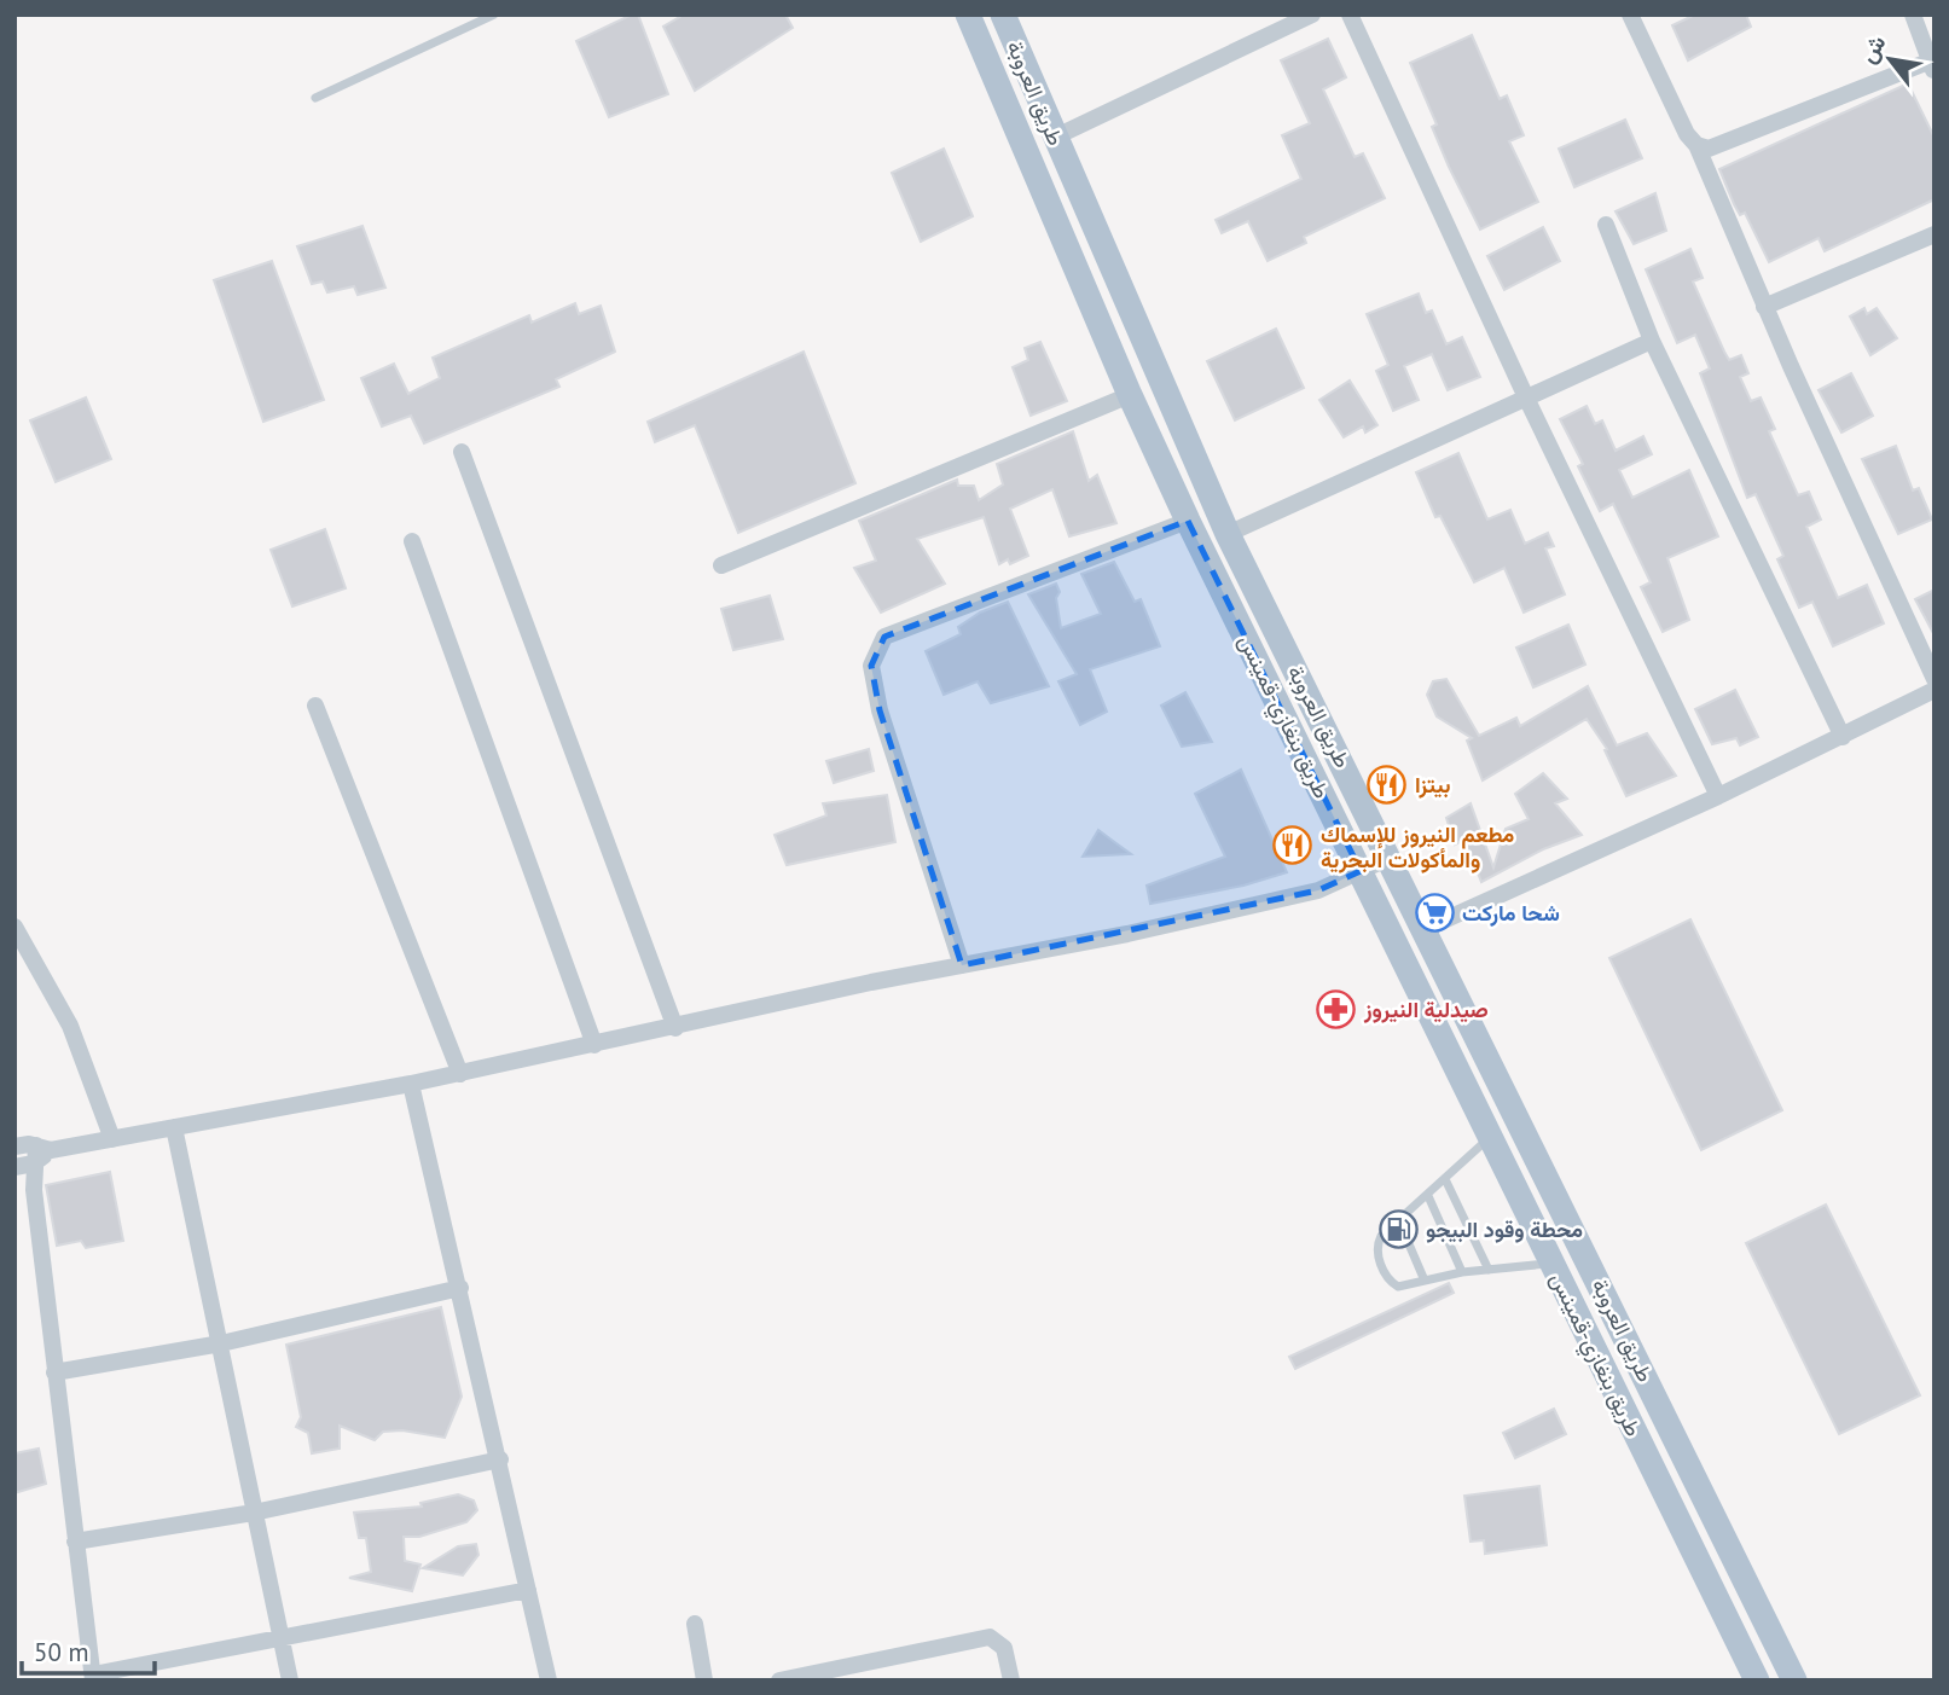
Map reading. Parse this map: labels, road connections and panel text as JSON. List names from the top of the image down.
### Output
{
  "streets": {
    "main road": ["طريق العروبة", "طريق بنغازي-قمينس"]
  },
  "places": {
    "restaurant": ["بيتزا", "مطعم النيروز للإسماك والمأكولات البحرية"],
    "supermarket": ["شحا ماركت"],
    "pharmacy": ["صيدلية النيروز"],
    "fuel station": ["محطة وقود البيجو"]
  },
  "scale_bar": "50 m",
  "north": "top left"
}
